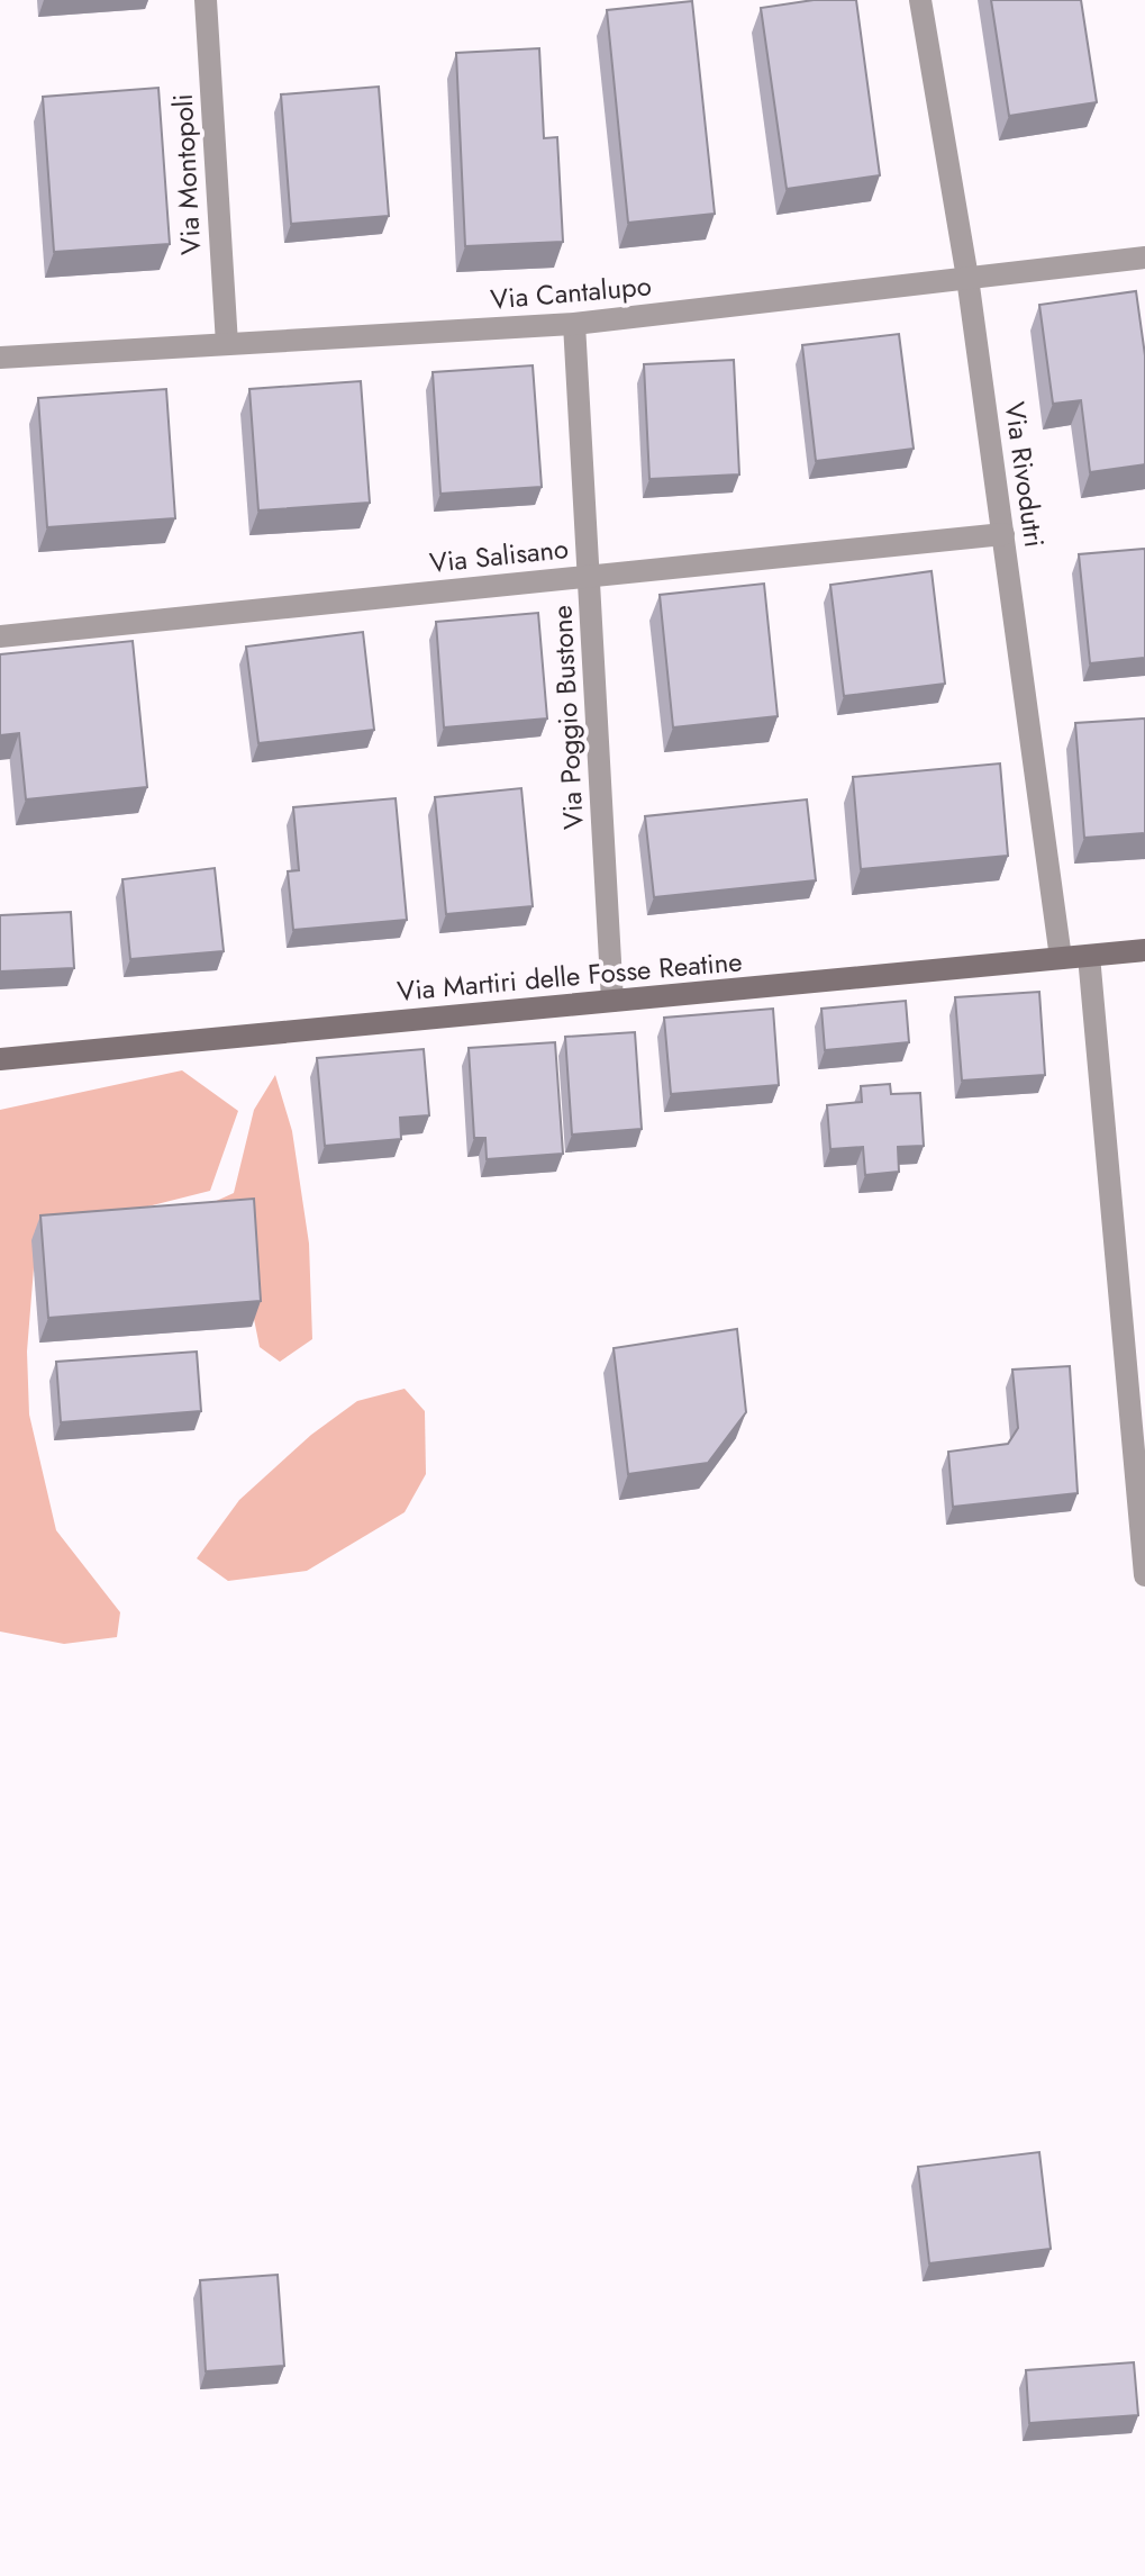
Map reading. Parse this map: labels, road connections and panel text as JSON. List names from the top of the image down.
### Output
{
  "streets": {
    "main road": ["Via Martiri delle Fosse Reatine"],
    "street": [
      "Via Montopoli",
      "Via Cantalupo",
      "Via Rivodutri",
      "Via Salisano",
      "Via Poggio Bustone"
    ]
  },
  "crossings": [
    ["Via Montopoli", "Via Cantalupo"],
    ["Via Cantalupo", "Via Rivodutri"],
    ["Via Cantalupo", "Via Poggio Bustone"],
    ["Via Rivodutri", "Via Salisano"],
    ["Via Rivodutri", "Via Martiri delle Fosse Reatine"],
    ["Via Salisano", "Via Poggio Bustone"],
    ["Via Poggio Bustone", "Via Martiri delle Fosse Reatine"]
  ]
}
